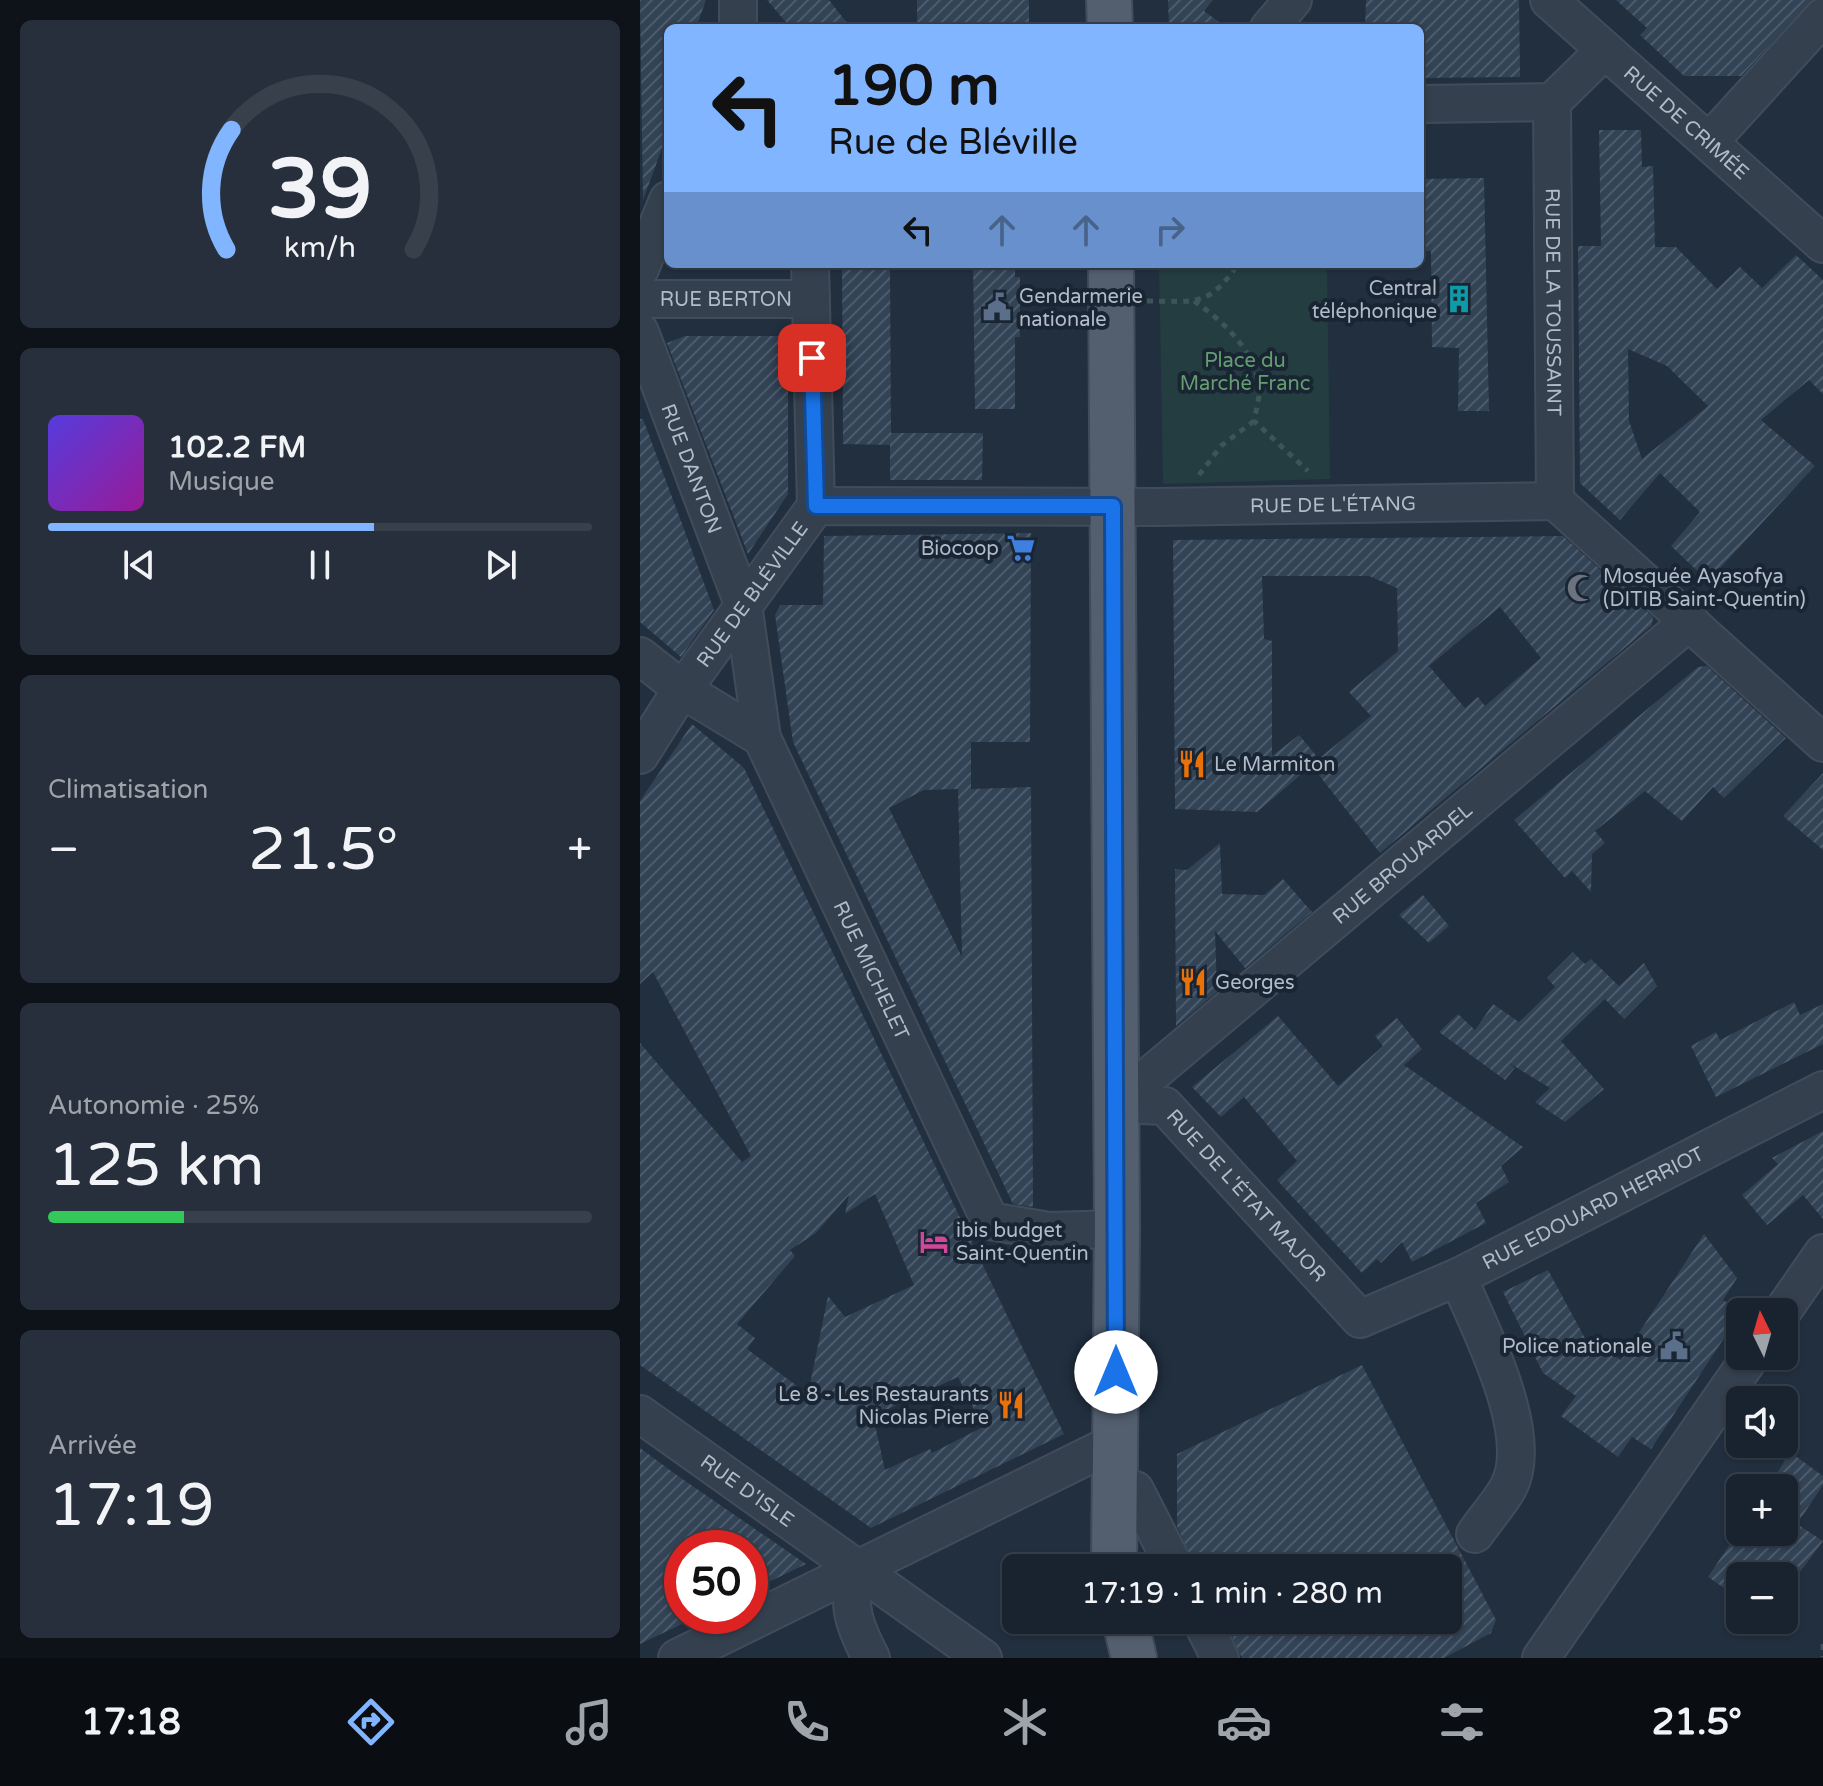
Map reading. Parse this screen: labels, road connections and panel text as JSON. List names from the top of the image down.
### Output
{
  "streets": {
    "street": [
      "RUE DE CRIMÉE",
      "RUE BERTON",
      "RUE DE LA TOUSSAINT",
      "RUE DANTON",
      "RUE DE L'ÉTANG",
      "RUE DE BLÉVILLE",
      "RUE BROUARDEL",
      "RUE MICHELET",
      "RUE DE L'ÉTAT MAJOR",
      "RUE EDOUARD HERRIOT",
      "RUE D'ISLE"
    ]
  },
  "crossings": [
    ["RUE DE LA TOUSSAINT", "RUE DE L'ÉTANG"],
    ["RUE DANTON", "RUE DE BLÉVILLE"],
    ["RUE DANTON", "RUE MICHELET"],
    ["RUE DE L'ÉTANG", "RUE DE BLÉVILLE"],
    ["RUE BROUARDEL", "RUE DE L'ÉTAT MAJOR"],
    ["RUE DE L'ÉTAT MAJOR", "RUE EDOUARD HERRIOT"]
  ],
  "parks": ["Place du Marché Franc"],
  "places": {
    "building": ["Central téléphonique"],
    "public building": ["Gendarmerie nationale", "Police nationale"],
    "supermarket": ["Biocoop"],
    "mosque": ["Mosquée Ayasofya (DITIB Saint-Quentin)"],
    "restaurant": ["Le Marmiton", "Georges", "Le 8 - Les Restaurants Nicolas Pierre"],
    "hotel": ["ibis budget Saint-Quentin"]
  },
  "north": "top",
  "page": {
    "turn": ["190 m", "Rue de Bléville"],
    "song": ["102.2 FM", "Musique"],
    "tile": [
      "Climatisation",
      ["Autonomie · 25%", "125 km"],
      ["Arrivée", "17:19"]
    ],
    "heat": ["−", "21.5°", "+"],
    "map_buttons": ["+", "−"],
    "limit": "50",
    "trip": "17:19 · 1 min · 280 m",
    "tabs": ["17:18", "21.5°"],
    "gauge": ["39", "km/h"]
  }
}
